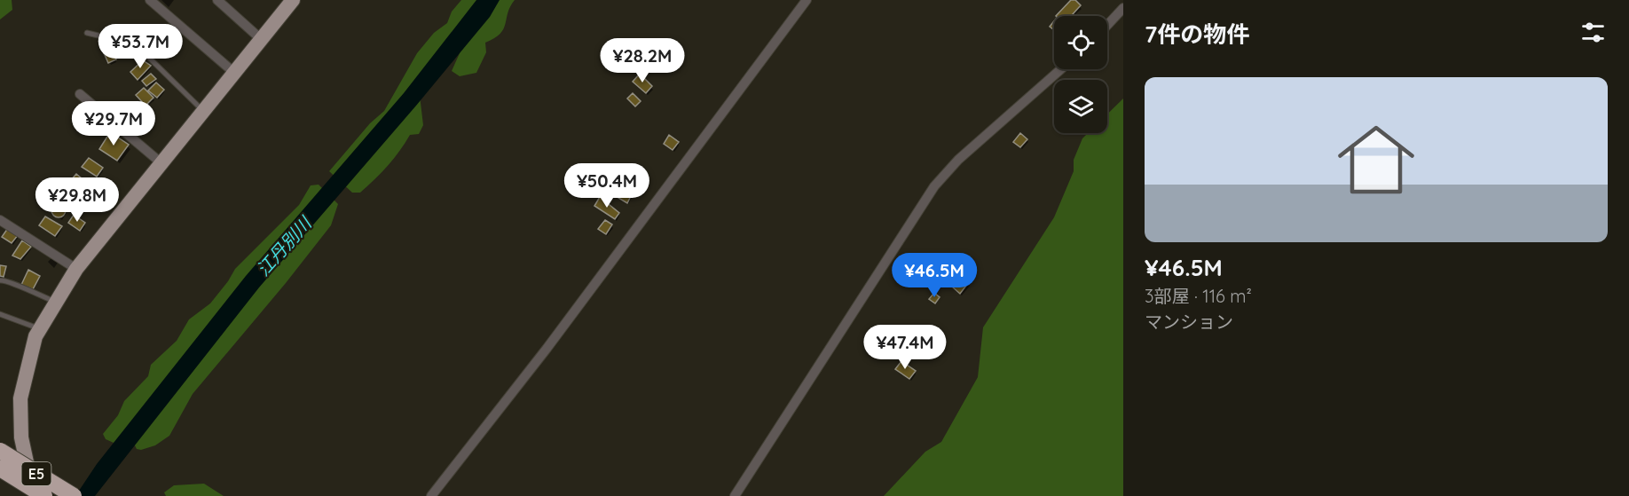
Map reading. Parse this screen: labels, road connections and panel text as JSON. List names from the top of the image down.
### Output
{
  "streets": {
    "highway": ["E5"]
  },
  "water": ["江丹別川"],
  "page": {
    "heading": "7件の物件",
    "price": [
      "¥53.7M",
      "¥28.2M",
      "¥29.7M",
      "¥50.4M",
      "¥29.8M",
      "¥46.5M",
      "¥47.4M"
    ],
    "list": [
      {
        "name": "¥46.5M",
        "note": "3部屋 · 116 m² · マンション"
      }
    ]
  }
}
